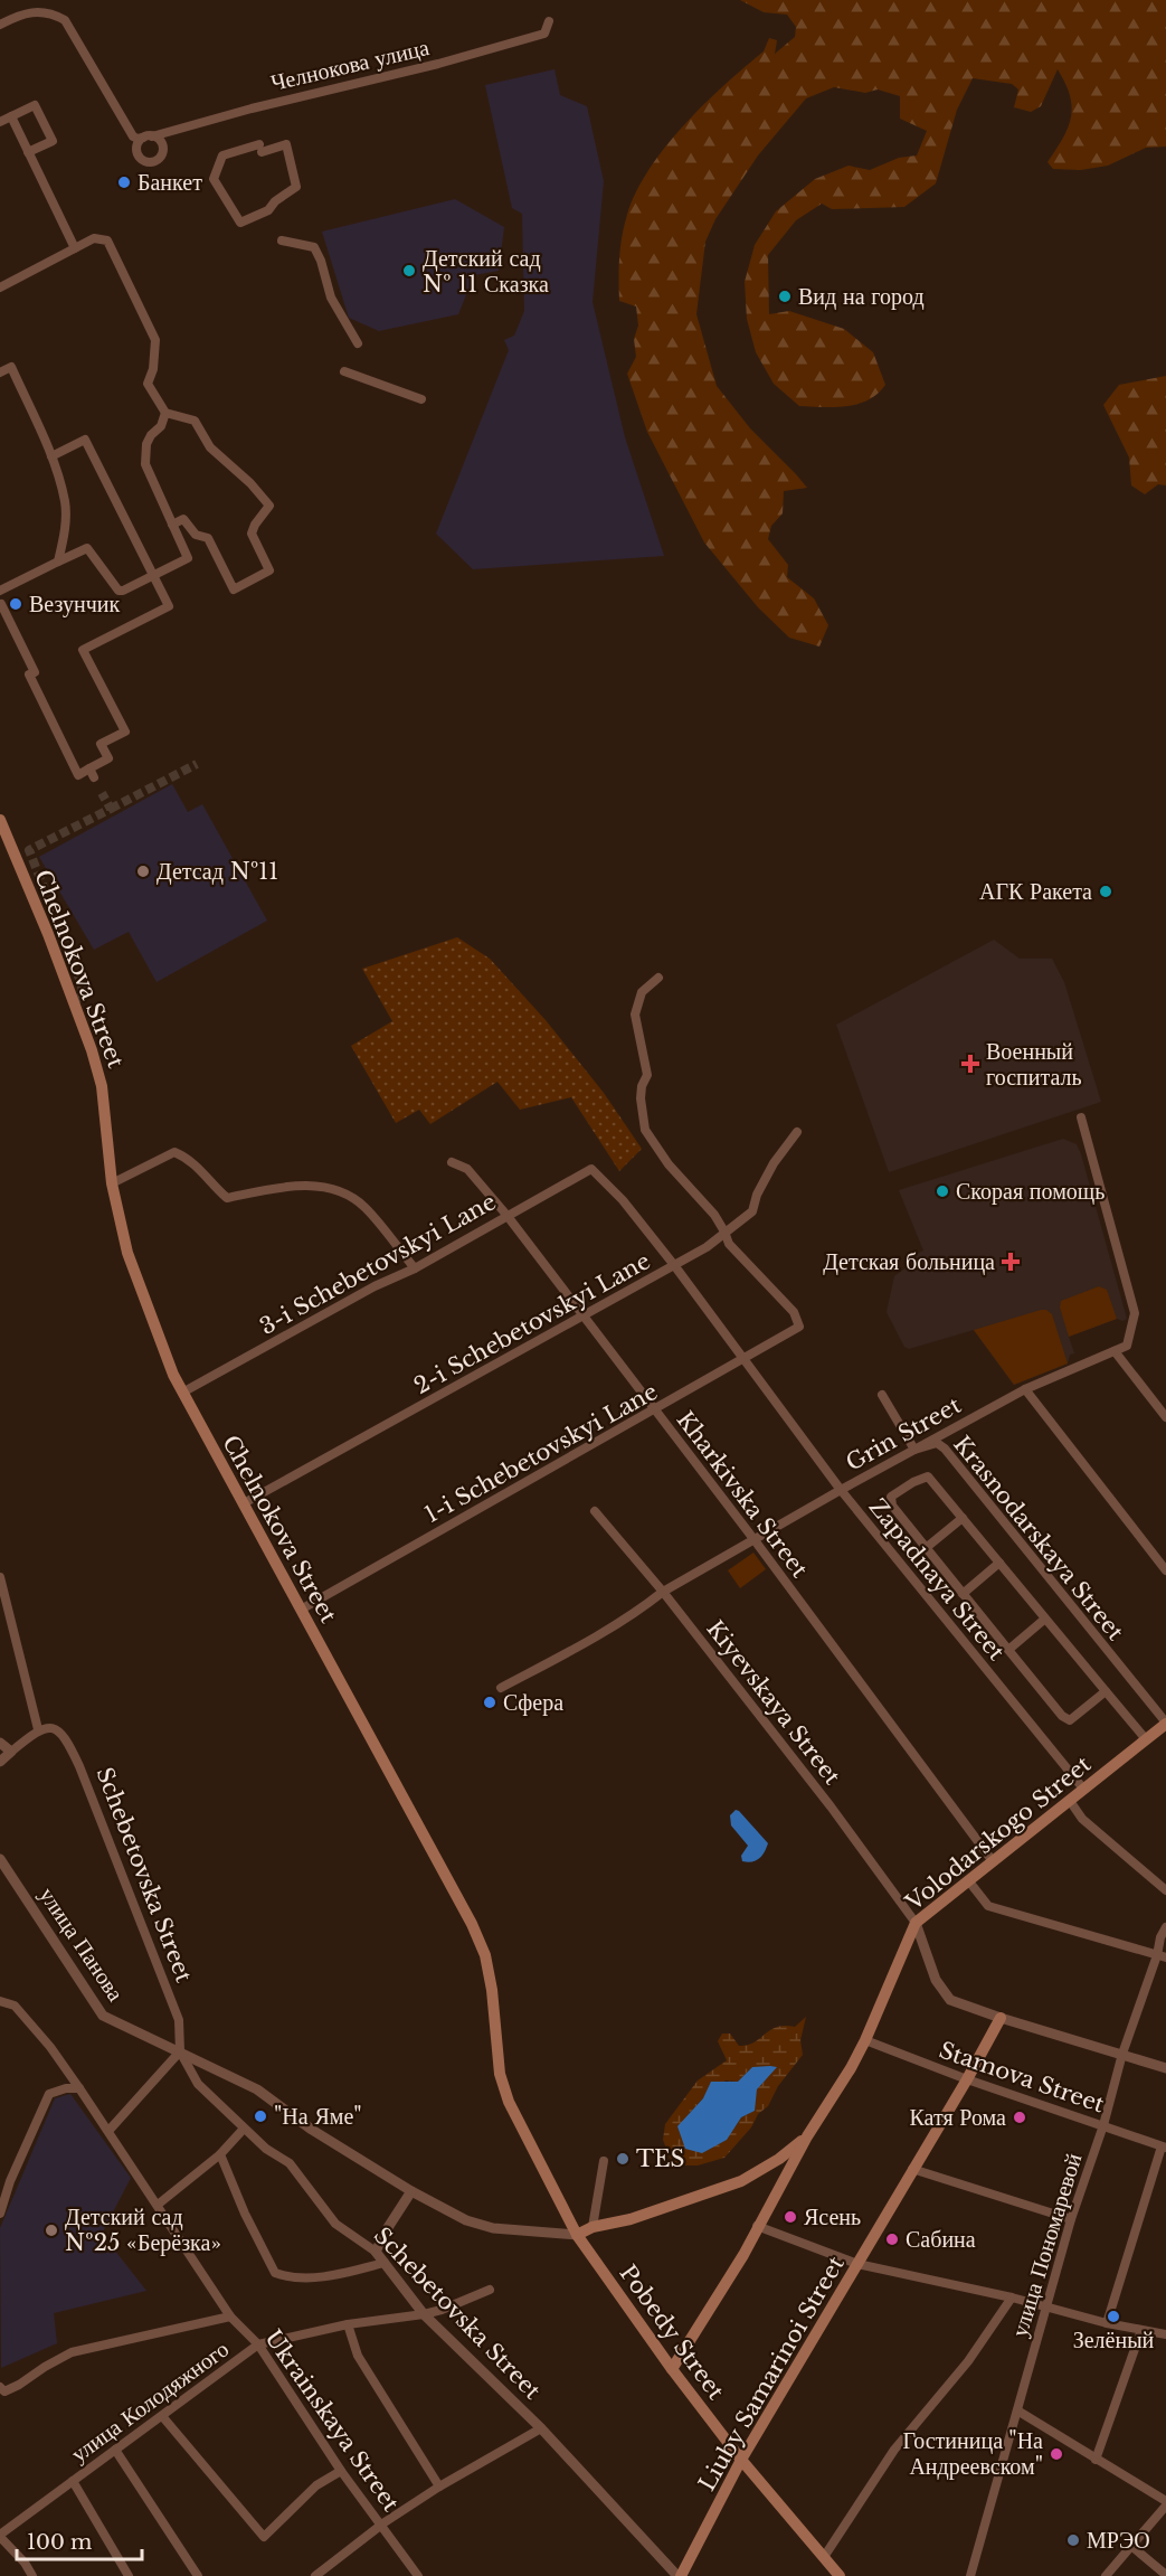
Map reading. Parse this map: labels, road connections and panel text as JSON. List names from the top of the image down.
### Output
{
  "streets": {
    "main road": [
      "Chelnokova Street",
      "Volodarskogo Street",
      "Pobedy Street",
      "Liuby Samarinoi Street"
    ],
    "street": [
      "Челнокова улица",
      "3-i Schebetovskyi Lane",
      "2-i Schebetovskyi Lane",
      "Grin Street",
      "1-i Schebetovskyi Lane",
      "Kharkivska Street",
      "Krasnodarskaya Street",
      "Zapadnaya Street",
      "Kiyevskaya Street",
      "Schebetovska Street",
      "улица Панова",
      "Stamova Street",
      "улица Пономаревой",
      "улица Колодяжного",
      "Ukrainskaya Street"
    ]
  },
  "crossings": [
    ["Chelnokova Street", "3-i Schebetovskyi Lane"],
    ["Chelnokova Street", "2-i Schebetovskyi Lane"],
    ["Chelnokova Street", "1-i Schebetovskyi Lane"],
    ["Chelnokova Street", "Volodarskogo Street"],
    ["Chelnokova Street", "улица Панова"],
    ["Chelnokova Street", "Pobedy Street"],
    ["3-i Schebetovskyi Lane", "Kharkivska Street"],
    ["3-i Schebetovskyi Lane", "Zapadnaya Street"],
    ["2-i Schebetovskyi Lane", "1-i Schebetovskyi Lane"],
    ["2-i Schebetovskyi Lane", "Kharkivska Street"],
    ["2-i Schebetovskyi Lane", "Zapadnaya Street"],
    ["Grin Street", "Kharkivska Street"],
    ["Grin Street", "Krasnodarskaya Street"],
    ["Grin Street", "Zapadnaya Street"],
    ["Grin Street", "Kiyevskaya Street"],
    ["1-i Schebetovskyi Lane", "Kharkivska Street"],
    ["1-i Schebetovskyi Lane", "Zapadnaya Street"],
    ["Kharkivska Street", "Volodarskogo Street"],
    ["Krasnodarskaya Street", "Volodarskogo Street"],
    ["Zapadnaya Street", "Volodarskogo Street"],
    ["Kiyevskaya Street", "Volodarskogo Street"],
    ["Volodarskogo Street", "улица Панова"],
    ["Volodarskogo Street", "Stamova Street"],
    ["Volodarskogo Street", "Pobedy Street"],
    ["Schebetovska Street", "улица Панова"],
    ["Schebetovska Street", "Liuby Samarinoi Street"],
    ["Schebetovska Street", "улица Колодяжного"],
    ["улица Панова", "Pobedy Street"],
    ["Stamova Street", "улица Пономаревой"],
    ["Stamova Street", "Liuby Samarinoi Street"],
    ["Pobedy Street", "Liuby Samarinoi Street"],
    ["улица Колодяжного", "Ukrainskaya Street"]
  ],
  "places": {
    "other": [
      "Банкет",
      "Детский сад № 11 Сказка",
      "Вид на город",
      "Везунчик",
      "Детсад №11",
      "АГК Ракета",
      "Скорая помощь",
      "Сфера",
      "\"На Яме\"",
      "Катя Рома",
      "TES",
      "Ясень",
      "Детский сад №25 «Берёзка»",
      "Сабина",
      "Зелёный",
      "Гостиница \"На Андреевском\"",
      "МРЭО"
    ],
    "health": ["Военный госпиталь", "Детская больница"]
  },
  "scale_bar": "100 m"
}
